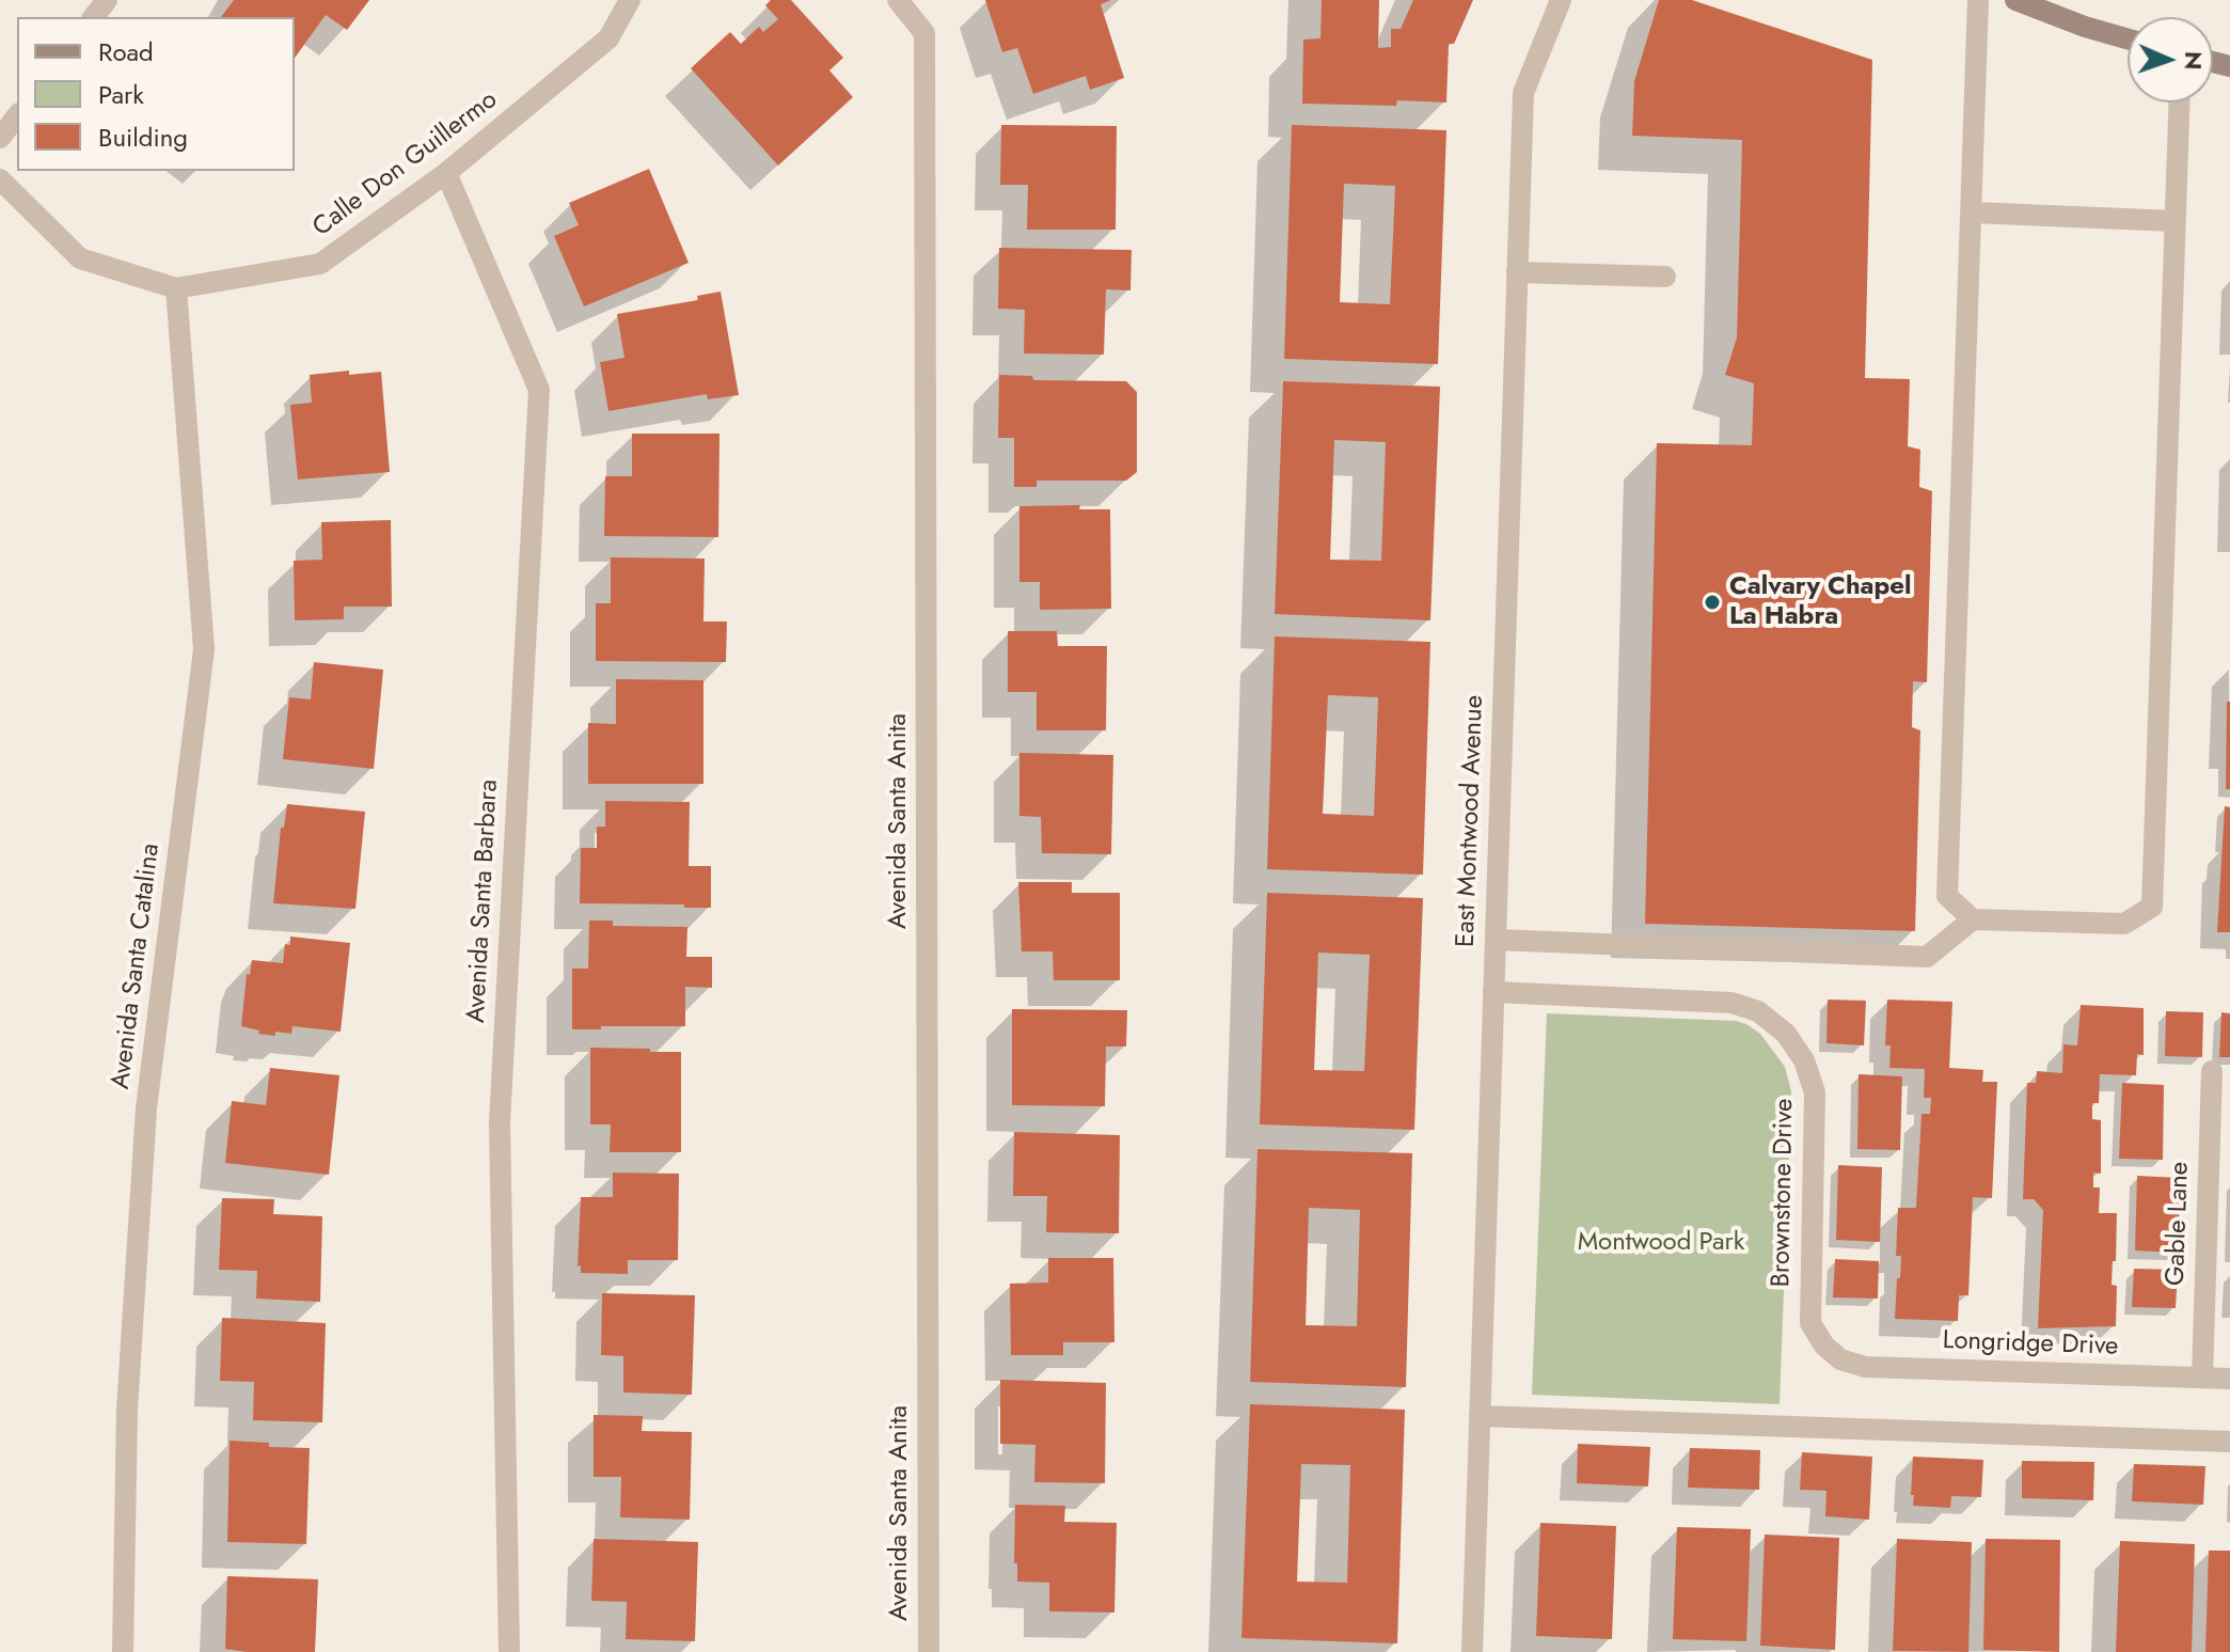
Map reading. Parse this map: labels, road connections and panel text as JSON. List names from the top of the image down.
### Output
{
  "streets": {
    "street": [
      "Calle Don Guillermo",
      "Avenida Santa Anita",
      "East Montwood Avenue",
      "Avenida Santa Barbara",
      "Avenida Santa Catalina",
      "Brownstone Drive",
      "Gable Lane",
      "Longridge Drive"
    ]
  },
  "crossings": [
    ["Calle Don Guillermo", "Avenida Santa Barbara"],
    ["Calle Don Guillermo", "Avenida Santa Catalina"],
    ["East Montwood Avenue", "Brownstone Drive"],
    ["Brownstone Drive", "Longridge Drive"],
    ["Gable Lane", "Longridge Drive"]
  ],
  "parks": ["Montwood Park"],
  "places": ["Calvary Chapel La Habra"],
  "legend": ["Road", "Park", "Building"],
  "north": "right"
}
